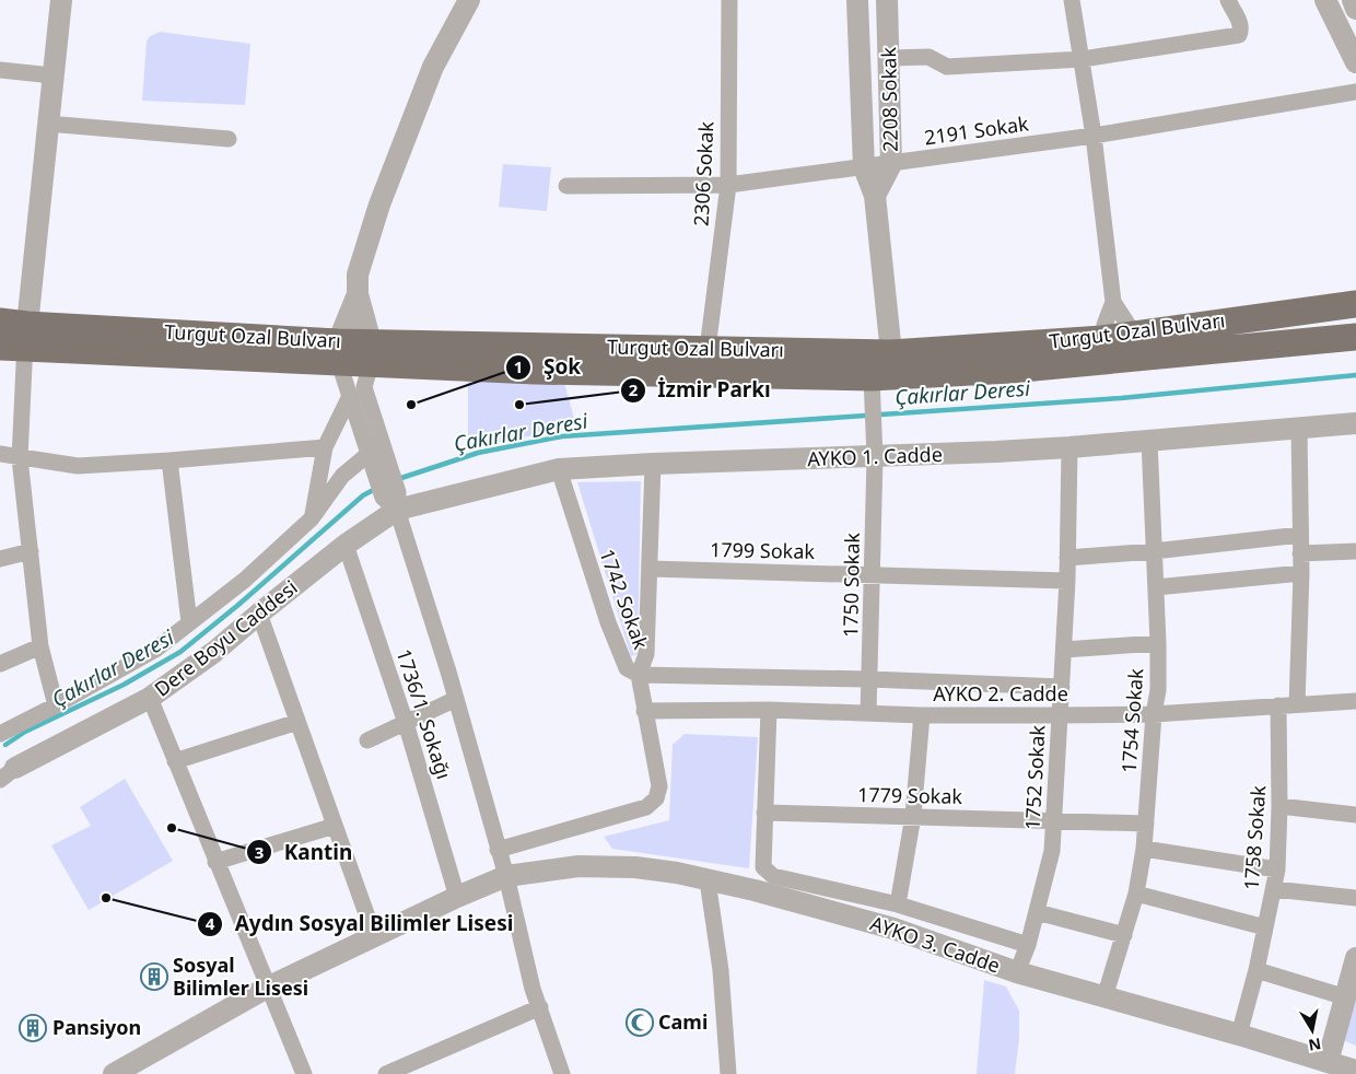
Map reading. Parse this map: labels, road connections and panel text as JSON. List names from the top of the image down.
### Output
{
  "streets": {
    "main road": ["Turgut Ozal Bulvarı"],
    "street": [
      "2208 Sokak",
      "2191 Sokak",
      "2306 Sokak",
      "AYKO 1. Cadde",
      "1799 Sokak",
      "1750 Sokak",
      "1742 Sokak",
      "Dere Boyu Caddesi",
      "AYKO 2. Cadde",
      "1736/1. Sokağı",
      "1754 Sokak",
      "1752 Sokak",
      "1779 Sokak",
      "1758 Sokak",
      "AYKO 3. Cadde"
    ]
  },
  "crossings": [
    ["2208 Sokak", "2191 Sokak"],
    ["2208 Sokak", "Turgut Ozal Bulvarı"],
    ["2191 Sokak", "2306 Sokak"],
    ["2306 Sokak", "Turgut Ozal Bulvarı"],
    ["Turgut Ozal Bulvarı", "1750 Sokak"],
    ["AYKO 1. Cadde", "1750 Sokak"],
    ["AYKO 1. Cadde", "1742 Sokak"],
    ["AYKO 1. Cadde", "Dere Boyu Caddesi"],
    ["AYKO 1. Cadde", "1754 Sokak"],
    ["AYKO 1. Cadde", "1752 Sokak"],
    ["1799 Sokak", "1750 Sokak"],
    ["1799 Sokak", "1752 Sokak"],
    ["1750 Sokak", "AYKO 2. Cadde"],
    ["1742 Sokak", "AYKO 2. Cadde"],
    ["Dere Boyu Caddesi", "1736/1. Sokağı"],
    ["AYKO 2. Cadde", "1754 Sokak"],
    ["AYKO 2. Cadde", "1752 Sokak"],
    ["AYKO 2. Cadde", "1758 Sokak"],
    ["1736/1. Sokağı", "AYKO 3. Cadde"],
    ["1754 Sokak", "1779 Sokak"],
    ["1754 Sokak", "AYKO 3. Cadde"],
    ["1752 Sokak", "1779 Sokak"],
    ["1752 Sokak", "AYKO 3. Cadde"],
    ["1779 Sokak", "AYKO 3. Cadde"],
    ["1758 Sokak", "AYKO 3. Cadde"]
  ],
  "water": ["Çakırlar Deresi"],
  "places": {
    "other": [
      "Şok",
      "İzmir Parkı",
      "Kantin",
      "Aydın Sosyal Bilimler Lisesi"
    ],
    "building": ["Sosyal Bilimler Lisesi", "Pansiyon"],
    "mosque": ["Cami"]
  },
  "north": "bottom"
}
